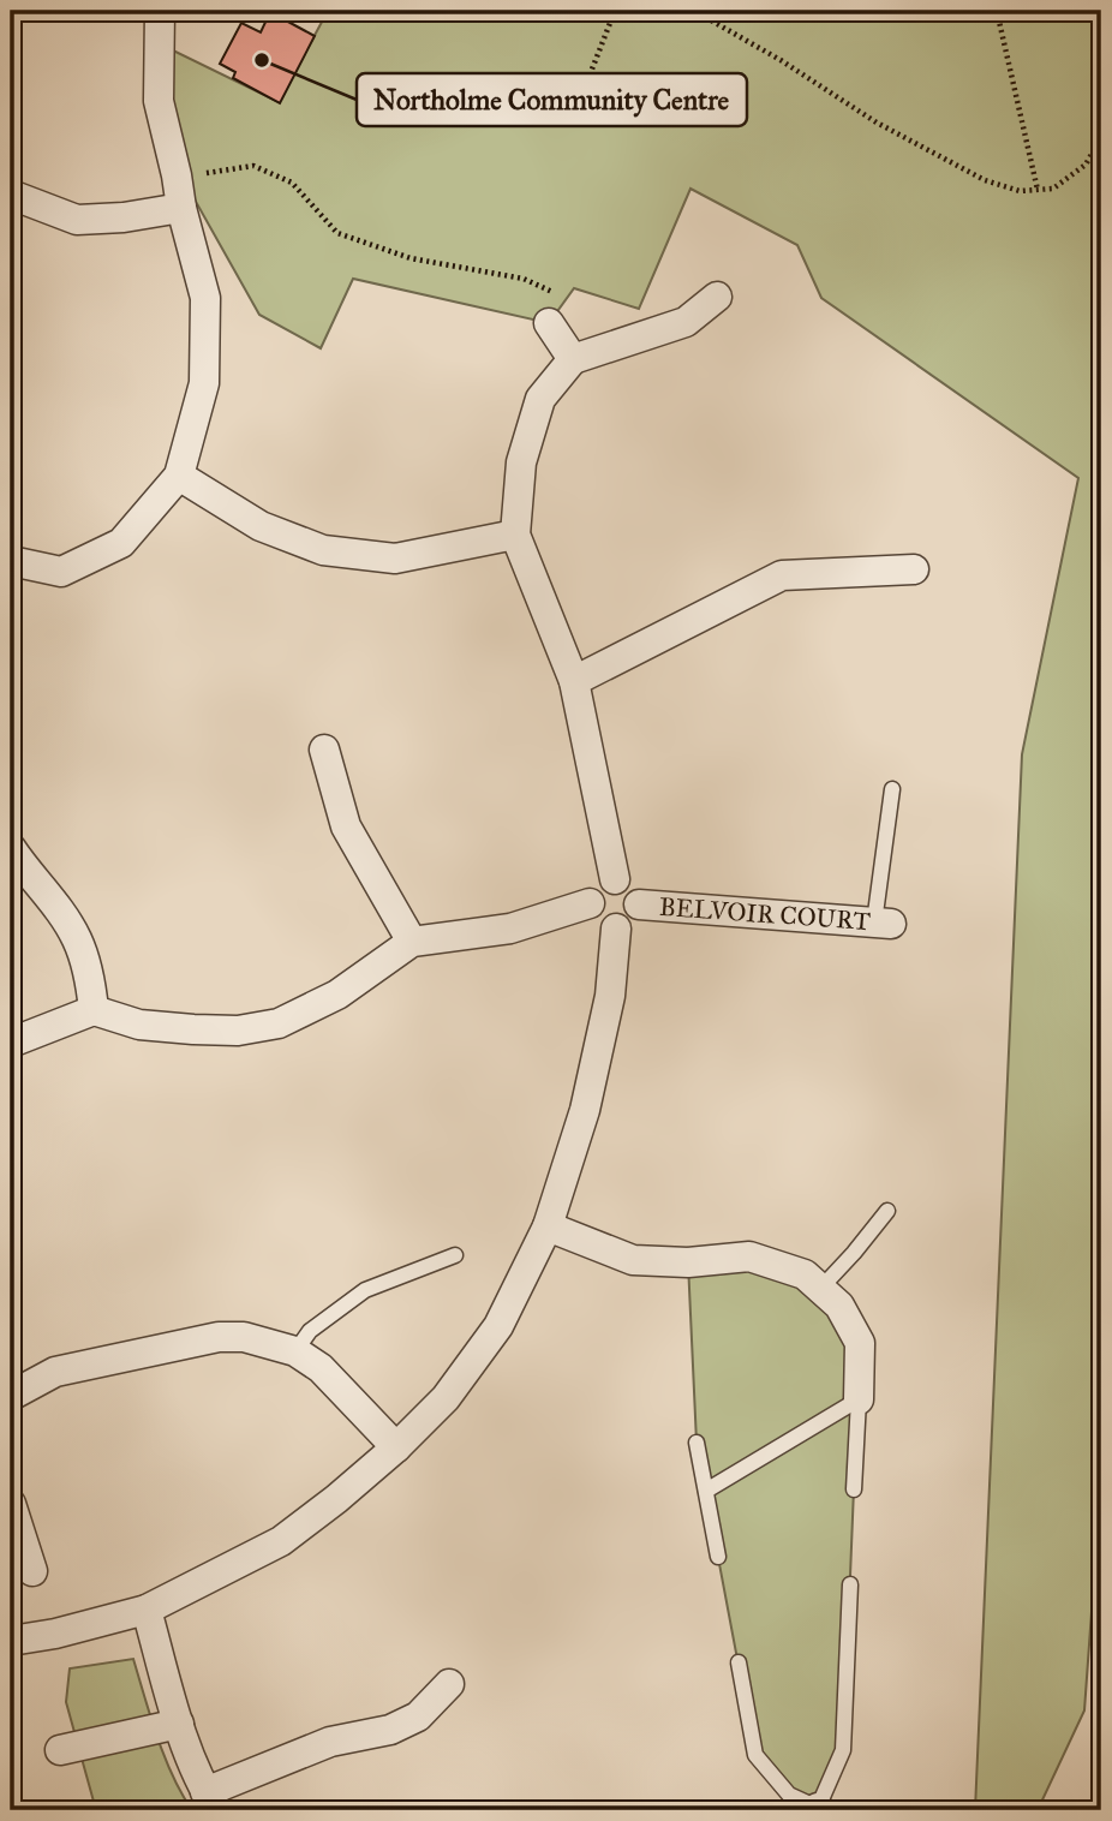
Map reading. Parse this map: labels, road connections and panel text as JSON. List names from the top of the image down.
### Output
{
  "streets": {
    "street": ["BELVOIR COURT"]
  },
  "places": ["Northolme Community Centre"]
}
